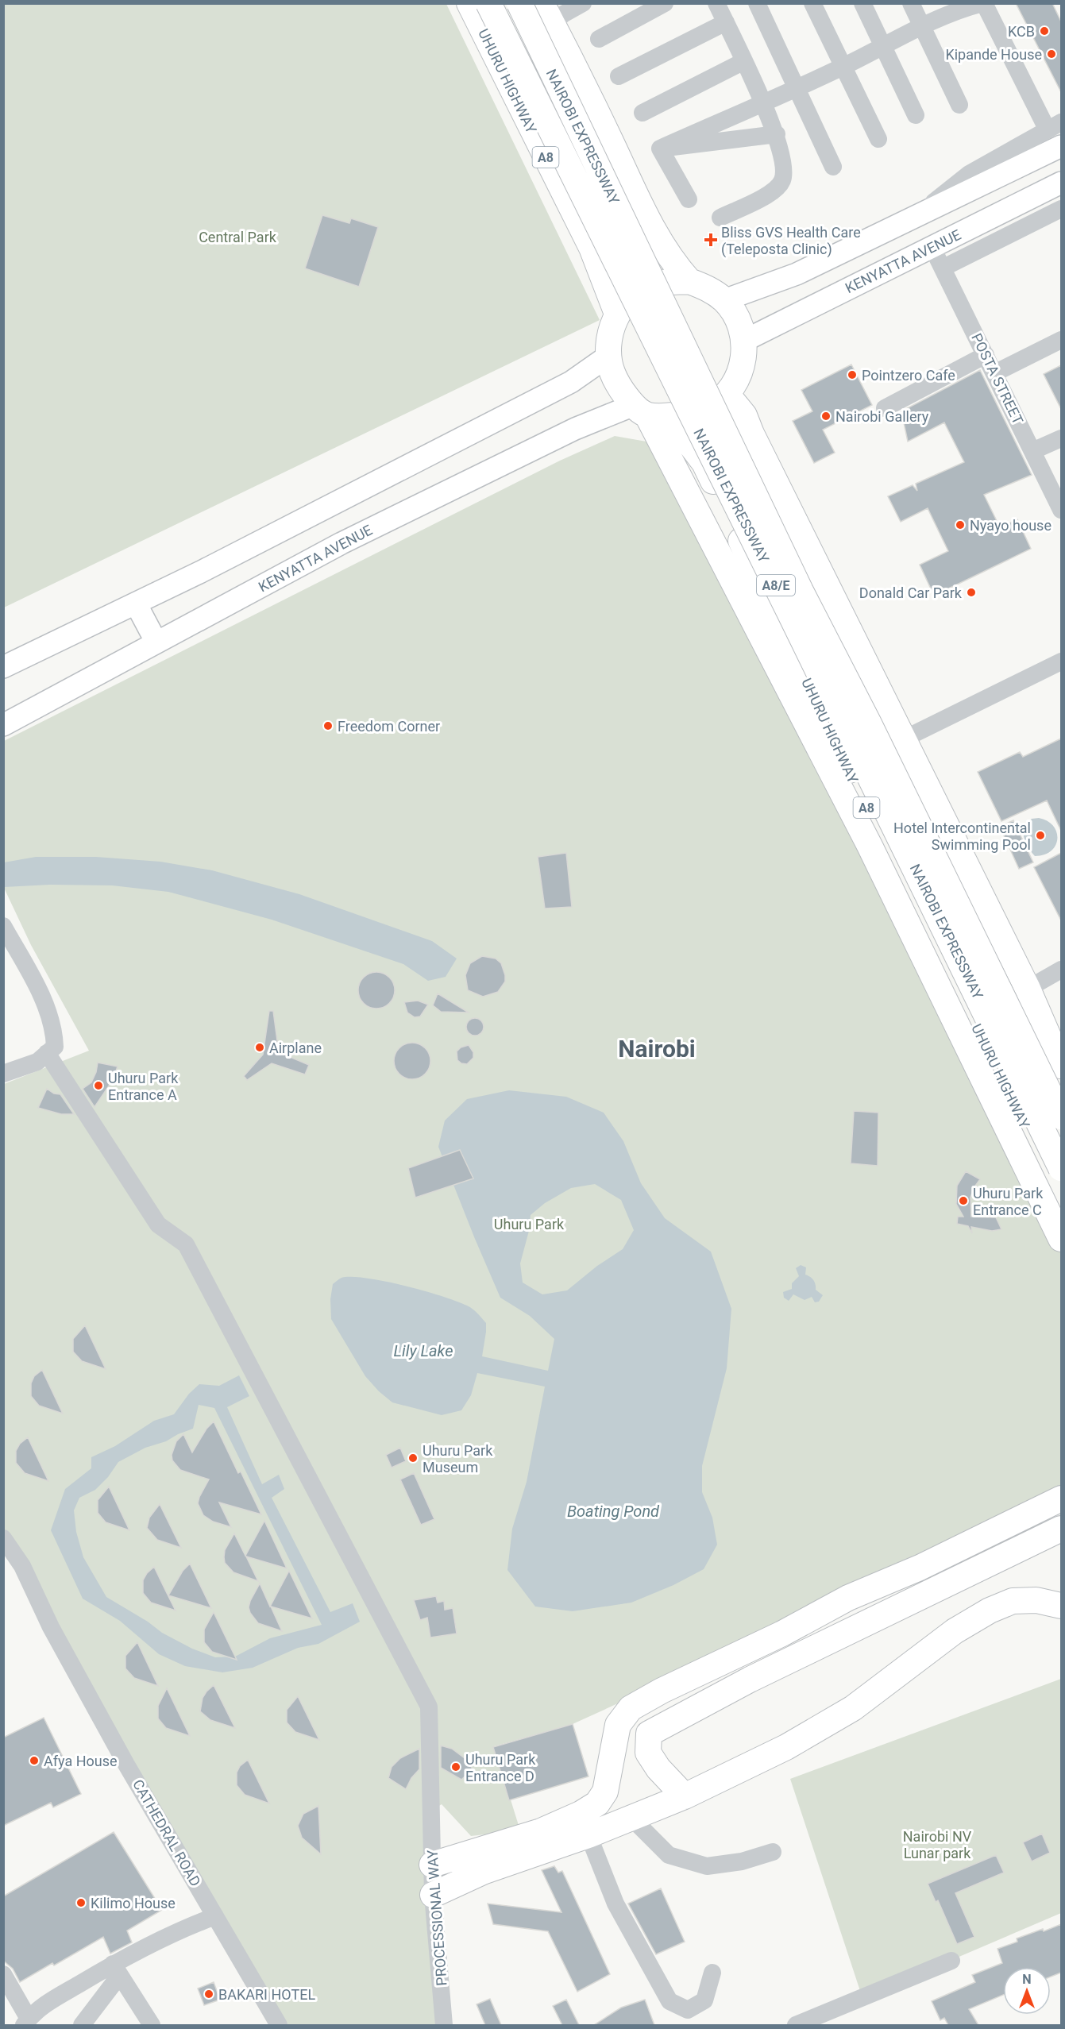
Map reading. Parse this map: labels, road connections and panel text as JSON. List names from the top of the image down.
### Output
{
  "streets": {
    "highway": [
      "UHURU HIGHWAY",
      "NAIROBI EXPRESSWAY",
      "A8",
      "A8/E"
    ],
    "main road": ["KENYATTA AVENUE"],
    "street": ["POSTA STREET", "CATHEDRAL ROAD", "PROCESSIONAL WAY"]
  },
  "crossings": [
    ["UHURU HIGHWAY", "A8"],
    ["UHURU HIGHWAY", "KENYATTA AVENUE"],
    ["A8", "KENYATTA AVENUE"],
    ["KENYATTA AVENUE", "POSTA STREET"]
  ],
  "districts": ["Nairobi"],
  "water": ["Lily Lake", "Boating Pond"],
  "parks": ["Central Park", "Uhuru Park", "Nairobi NV Lunar park"],
  "places": {
    "other": [
      "KCB",
      "Kipande House",
      "Pointzero Cafe",
      "Nairobi Gallery",
      "Nyayo house",
      "Donald Car Park",
      "Freedom Corner",
      "Hotel Intercontinental Swimming Pool",
      "Airplane",
      "Uhuru Park Entrance A",
      "Uhuru Park Entrance C",
      "Uhuru Park Museum",
      "Afya House",
      "Uhuru Park Entrance D",
      "Kilimo House",
      "BAKARI HOTEL"
    ],
    "health": ["Bliss GVS Health Care (Teleposta Clinic)"]
  },
  "north": "top"
}
